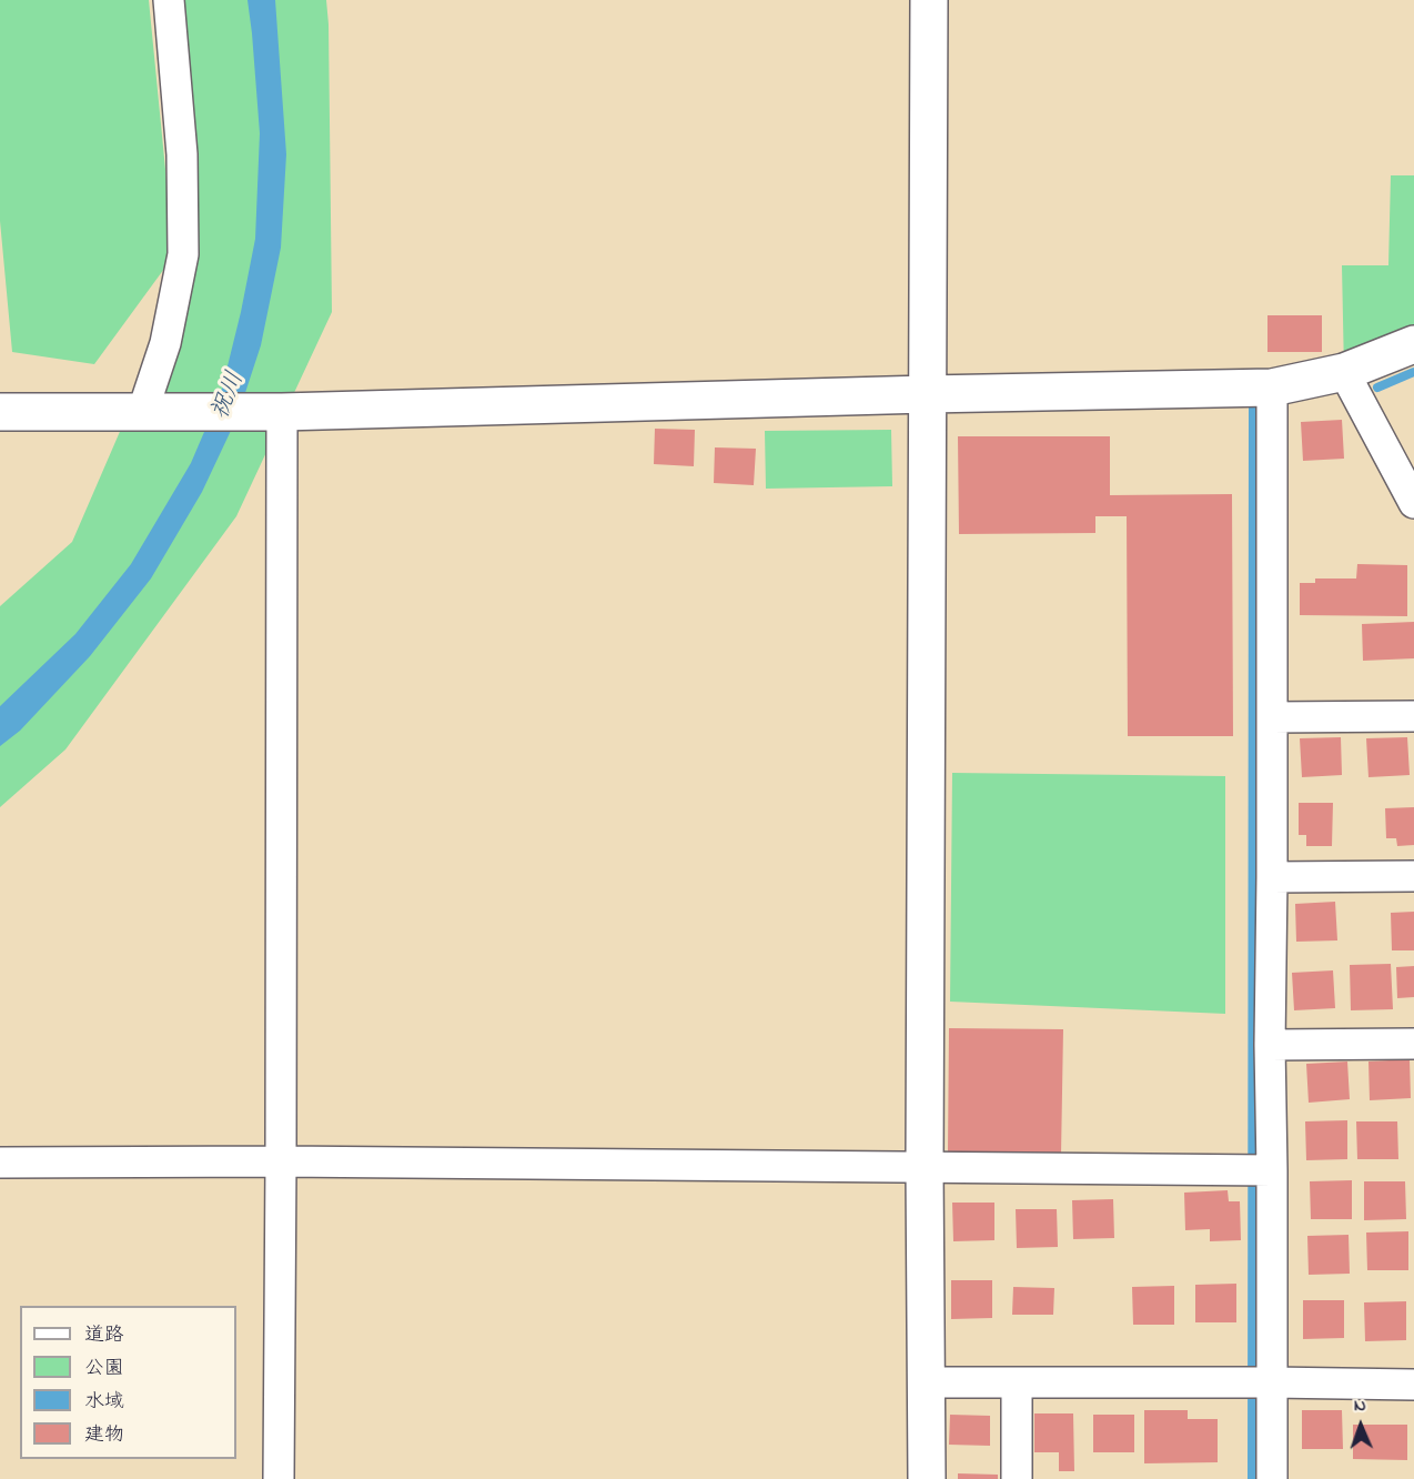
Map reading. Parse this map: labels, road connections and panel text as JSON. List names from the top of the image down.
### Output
{
  "water": ["祝川"],
  "legend": [
    "道路",
    "公園",
    "水域",
    "建物"
  ],
  "north": "top"
}
